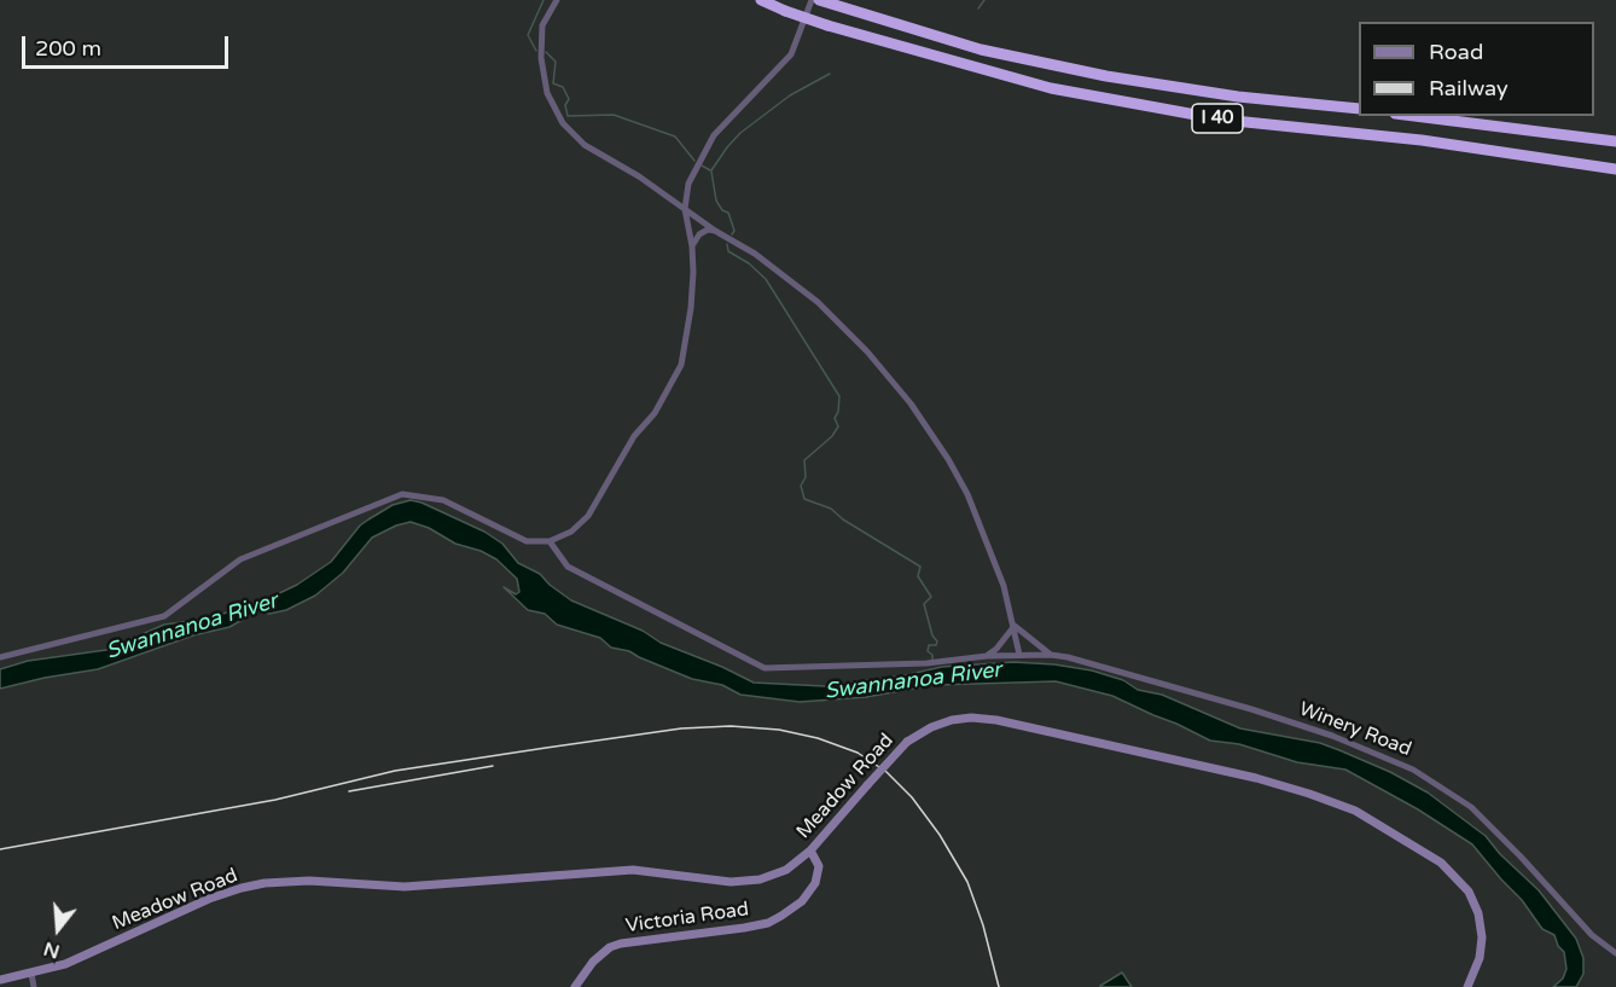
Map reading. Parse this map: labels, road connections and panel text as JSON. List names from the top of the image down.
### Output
{
  "streets": {
    "highway": ["I 40"],
    "main road": ["Meadow Road", "Victoria Road"],
    "street": ["Winery Road"]
  },
  "crossings": [
    ["Meadow Road", "Victoria Road"]
  ],
  "water": ["Swannanoa River"],
  "legend": ["Road", "Railway"],
  "scale_bar": "200 m",
  "north": "bottom"
}
